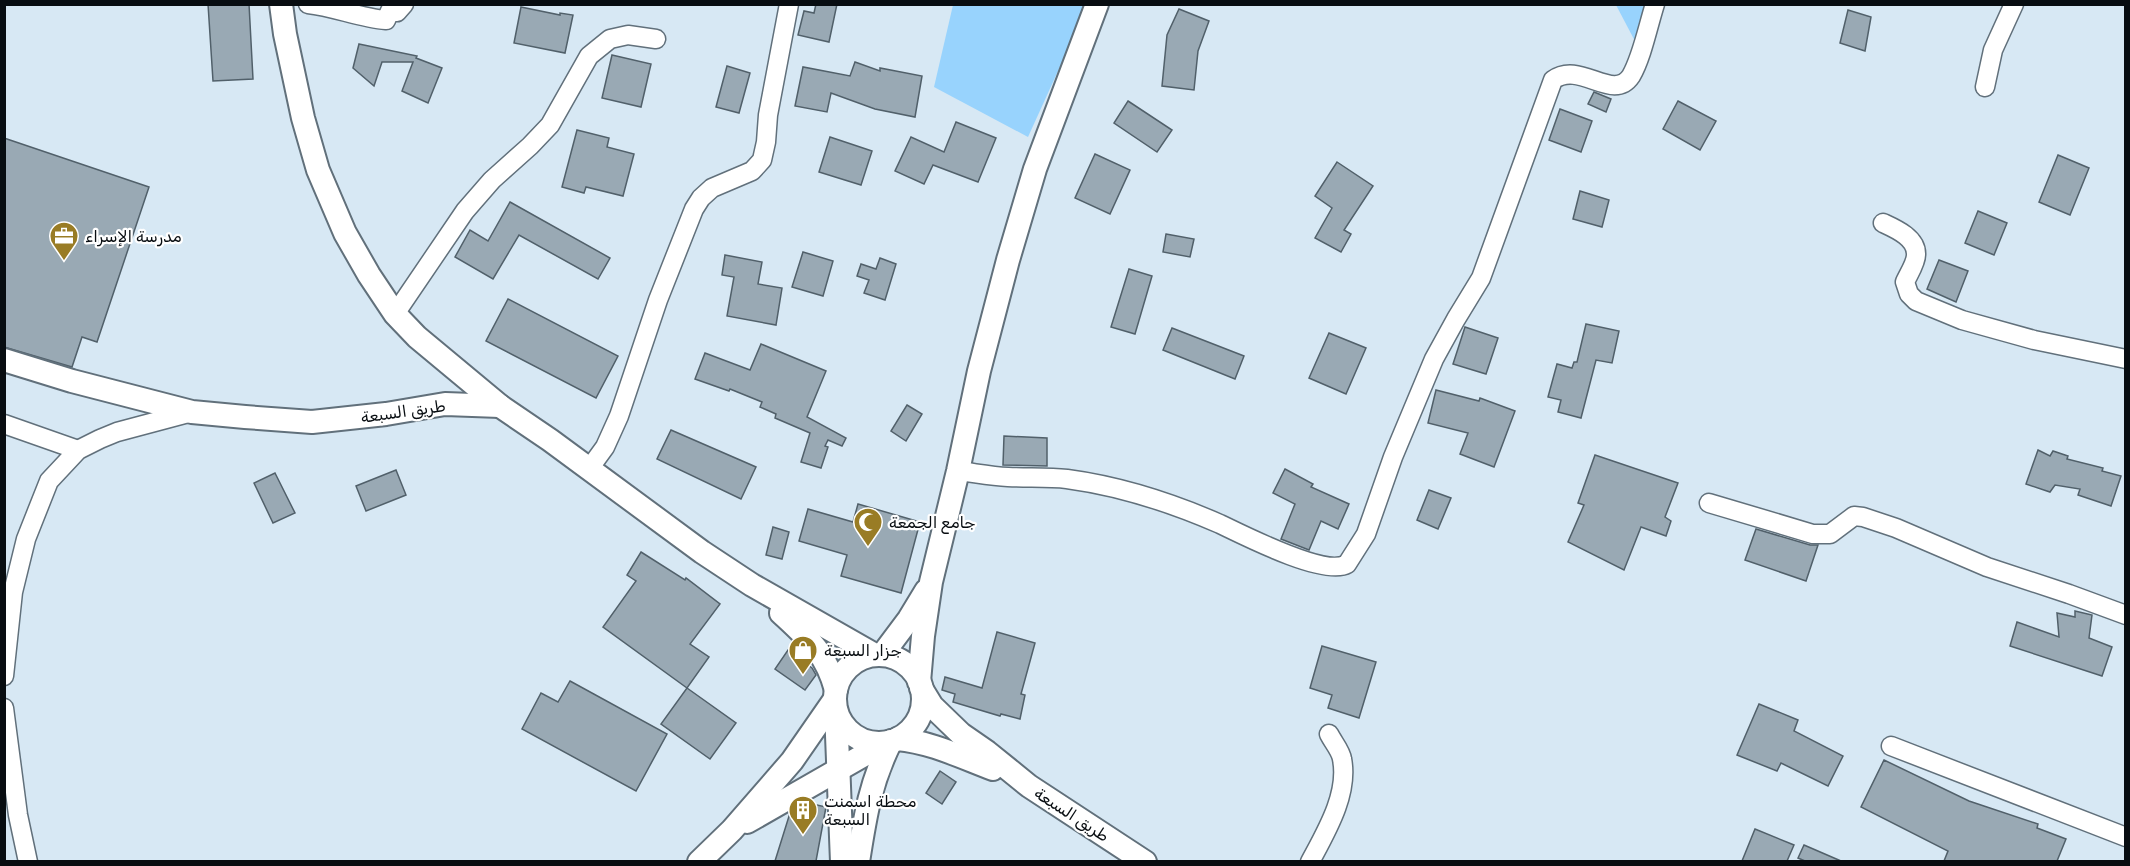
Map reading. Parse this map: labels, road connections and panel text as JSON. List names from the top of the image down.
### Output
{
  "streets": {
    "street": ["طريق السبعة"]
  },
  "places": {
    "office": ["مدرسة الإسراء"],
    "mosque": ["جامع الجمعة"],
    "shop": ["جزار السبعة"],
    "building": ["محطة اسمنت السبعة"]
  }
}
